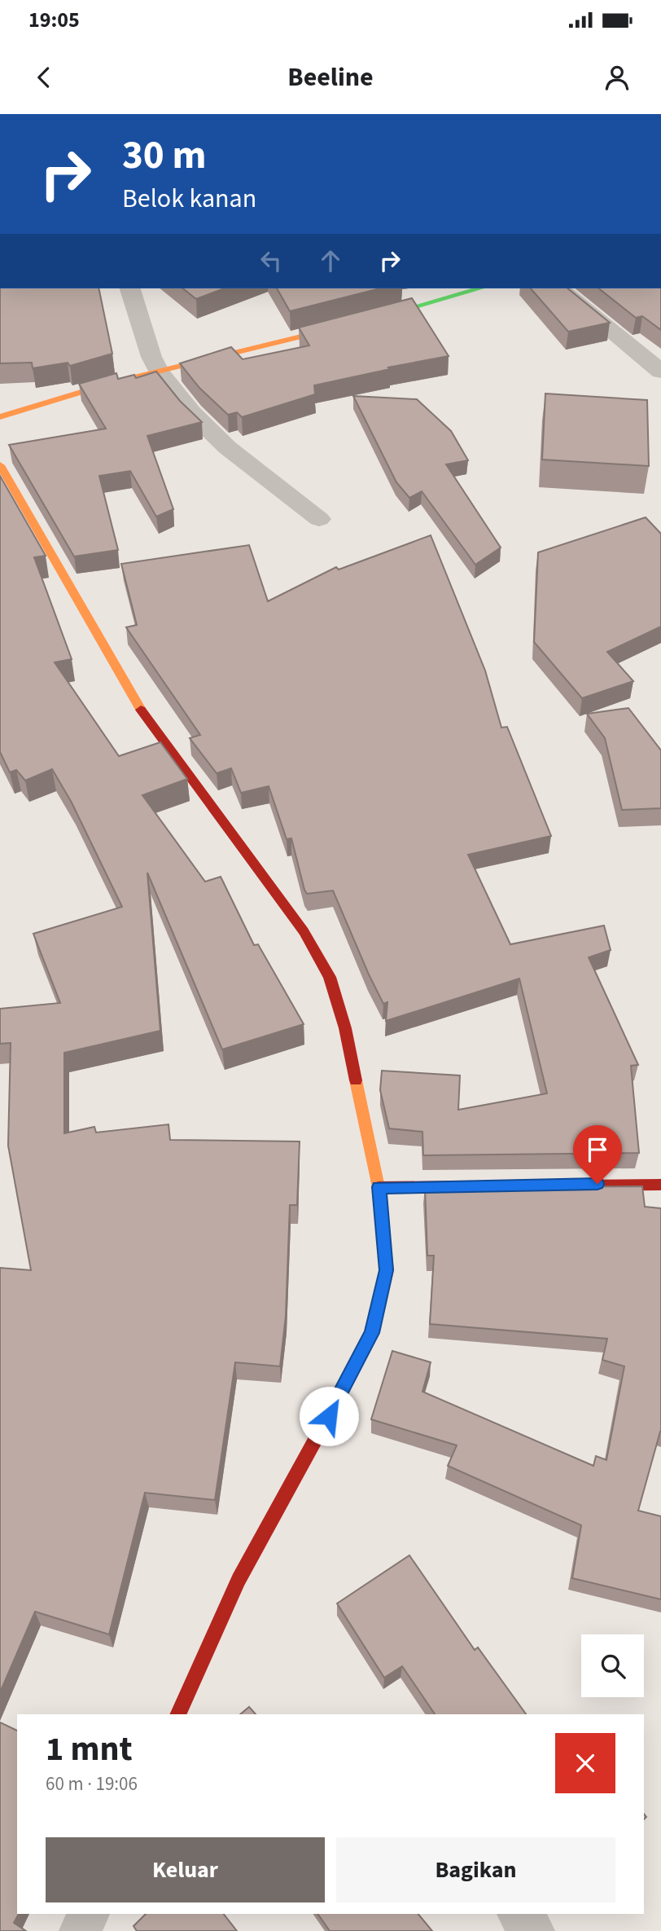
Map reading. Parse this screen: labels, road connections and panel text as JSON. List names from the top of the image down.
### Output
{
  "page": {
    "status": "19:05",
    "header": "Beeline",
    "turn": ["30 m", "Belok kanan"],
    "heading": ["1 mnt", "60 m · 19:06"],
    "buttons": ["Keluar", "Bagikan"]
  }
}
